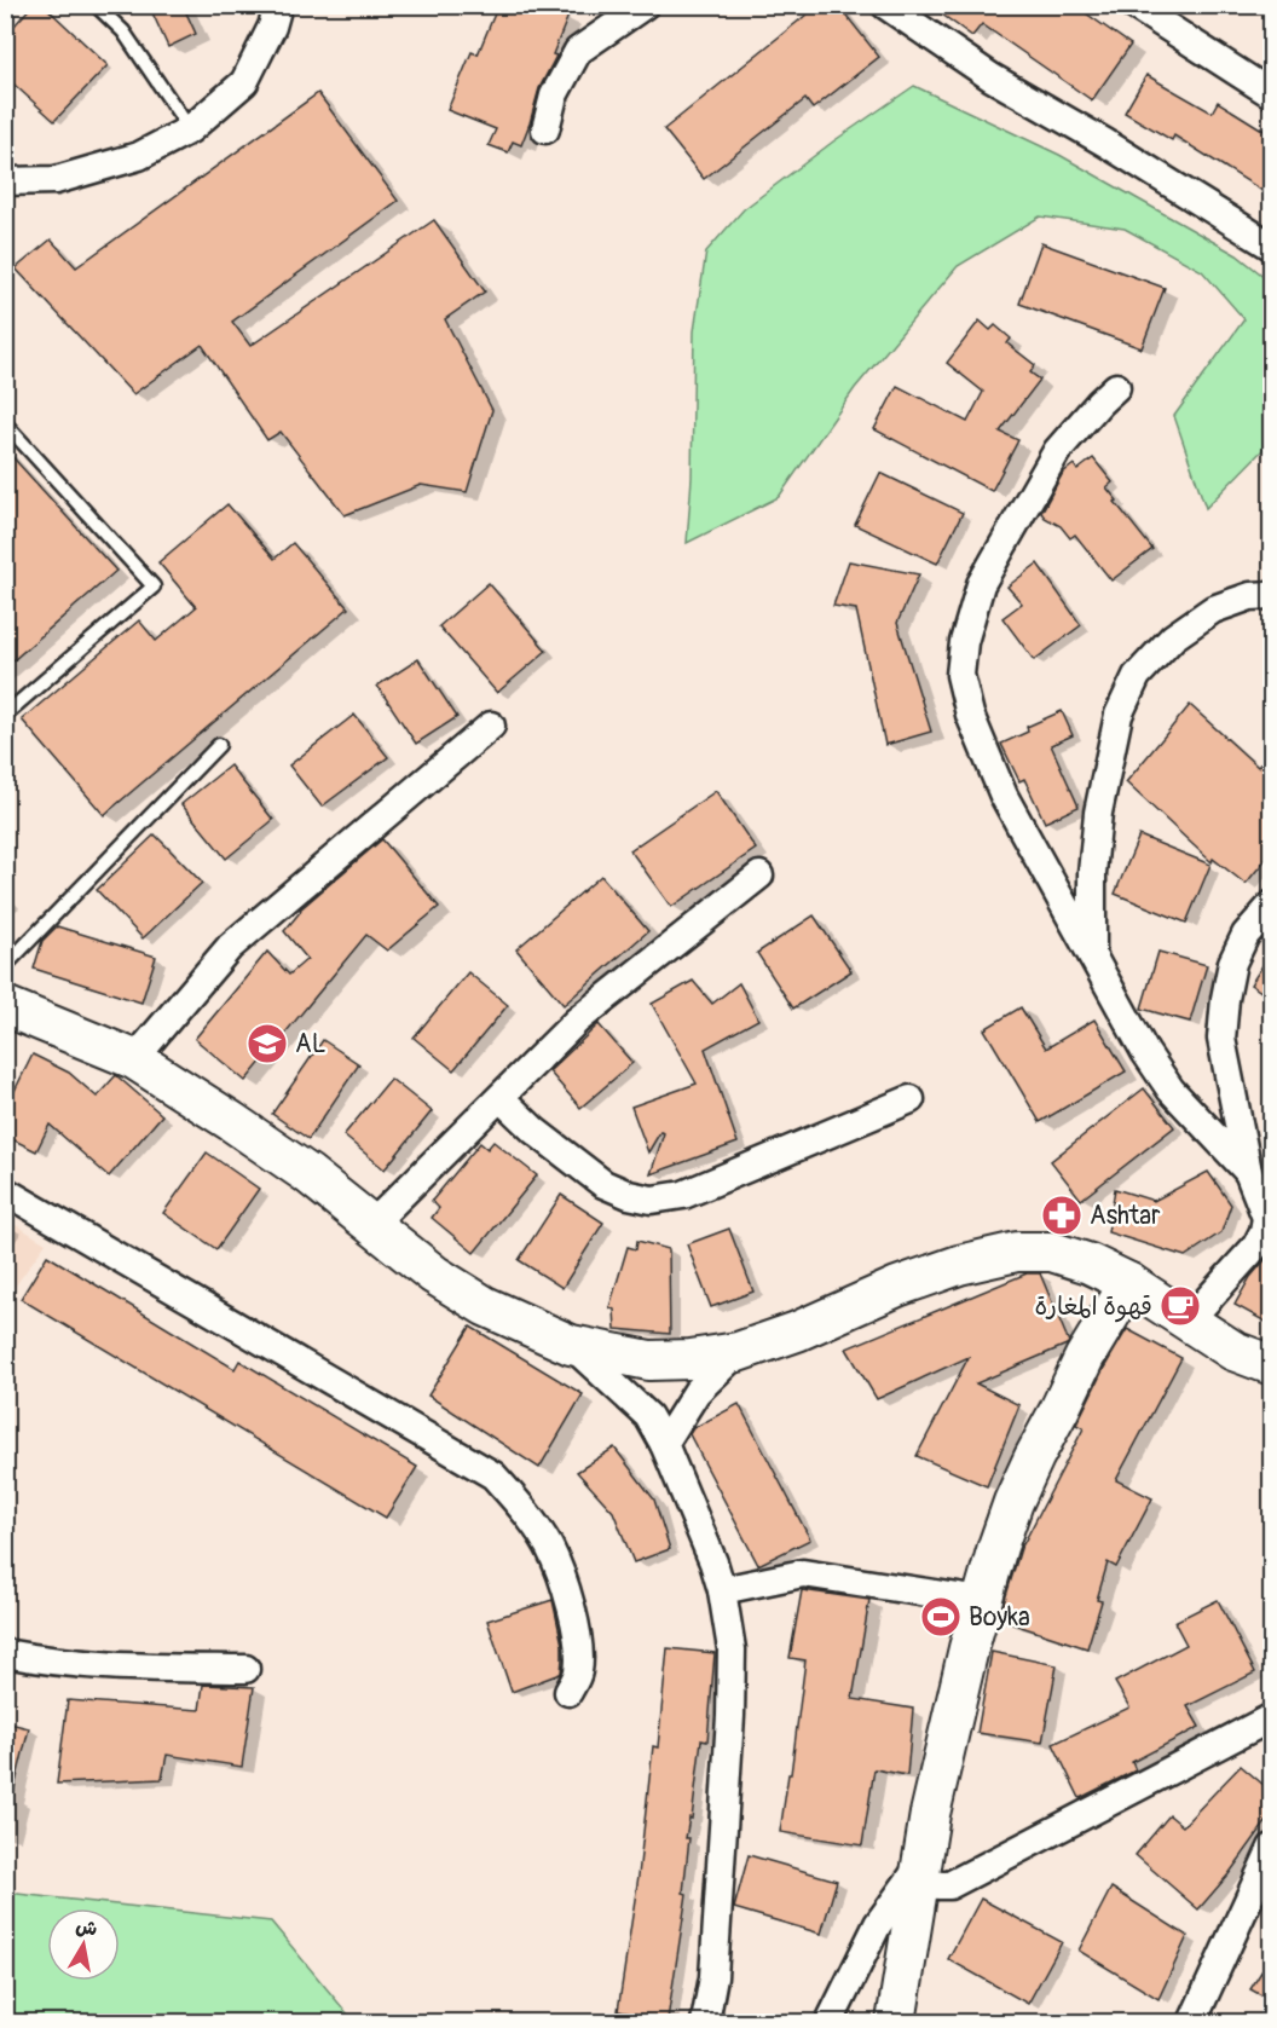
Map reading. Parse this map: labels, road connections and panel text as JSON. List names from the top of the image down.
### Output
{
  "places": {
    "school or university": ["AL"],
    "pharmacy": ["Ashtar"],
    "cafe": ["قهوة المغارة"],
    "sports": ["Boyka"]
  },
  "north": "top"
}
